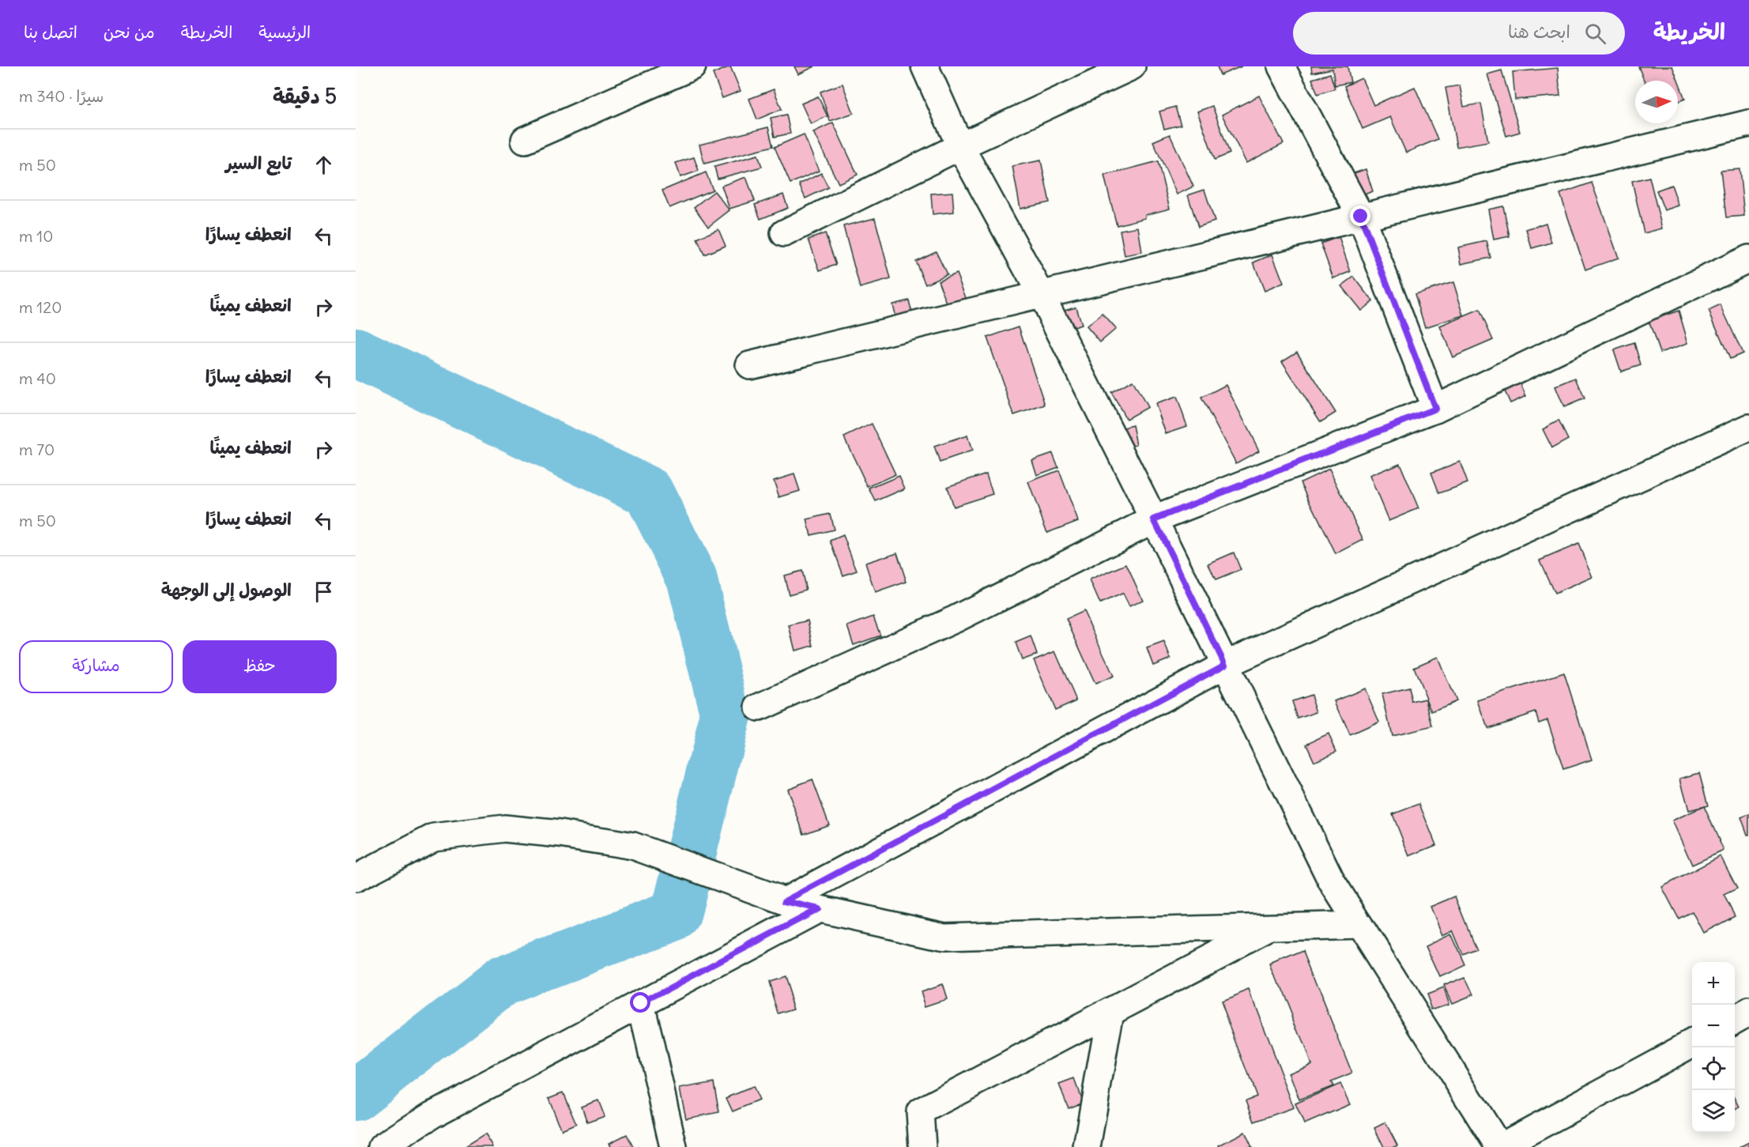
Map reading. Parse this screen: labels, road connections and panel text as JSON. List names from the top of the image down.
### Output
{
  "north": "right",
  "page": {
    "header": "الخريطة",
    "search": "ابحث هنا",
    "nav": [
      "الرئيسية",
      "الخريطة",
      "من نحن",
      "اتصل بنا"
    ],
    "heading": ["5 دقيقة", "سيرًا · 340 m"],
    "list": [
      ["تابع السير", "50 m"],
      ["انعطف يسارًا", "10 m"],
      ["انعطف يمينًا", "120 m"],
      ["انعطف يسارًا", "40 m"],
      ["انعطف يمينًا", "70 m"],
      ["انعطف يسارًا", "50 m"],
      "الوصول إلى الوجهة"
    ],
    "buttons": ["حفظ", "مشاركة"],
    "map_buttons": ["+", "−"]
  }
}
